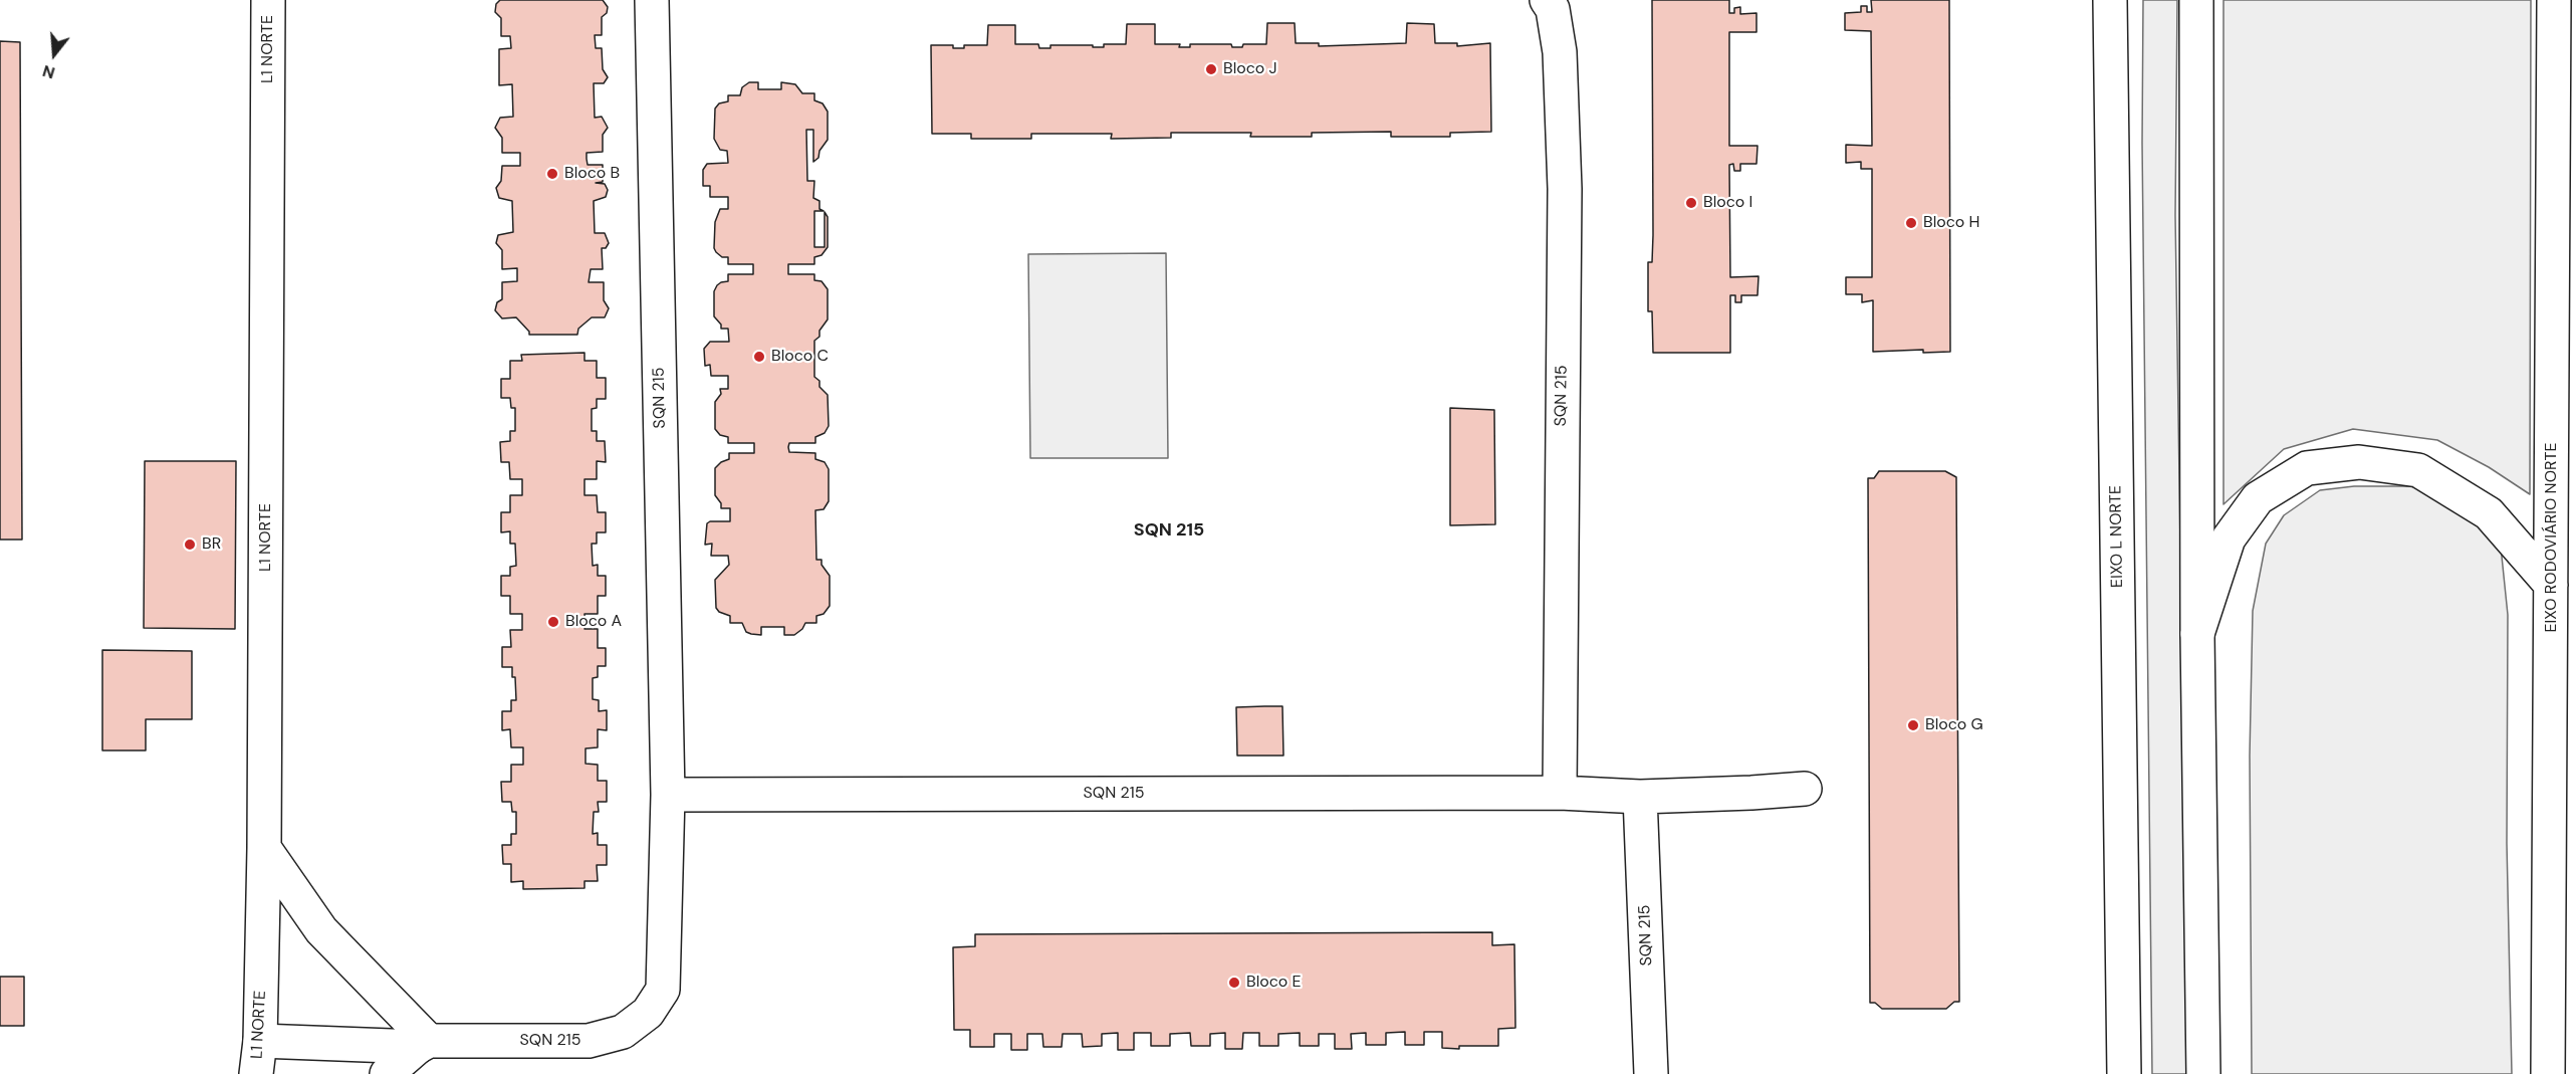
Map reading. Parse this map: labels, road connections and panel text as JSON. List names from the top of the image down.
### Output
{
  "streets": {
    "main road": [
      "L1 NORTE",
      "SQN 215",
      "EIXO L NORTE",
      "EIXO RODOVIÁRIO NORTE"
    ]
  },
  "crossings": [
    ["L1 NORTE", "SQN 215"]
  ],
  "districts": ["SQN 215"],
  "places": [
    "Bloco J",
    "Bloco B",
    "Bloco I",
    "Bloco H",
    "Bloco C",
    "BR",
    "Bloco A",
    "Bloco G",
    "Bloco E"
  ],
  "north": "bottom"
}
